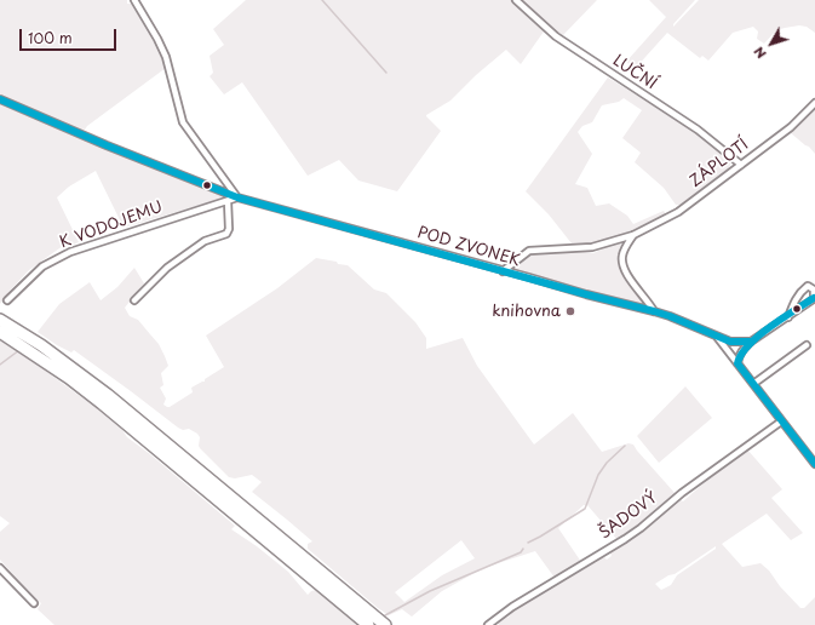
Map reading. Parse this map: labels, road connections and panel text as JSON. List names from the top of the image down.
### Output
{
  "streets": {
    "street": [
      "LUČNÍ",
      "ZÁPLOTÍ",
      "K VODOJEMU",
      "POD ZVONEK",
      "ŠADOVÝ"
    ]
  },
  "crossings": [
    ["LUČNÍ", "ZÁPLOTÍ"],
    ["ZÁPLOTÍ", "POD ZVONEK"],
    ["K VODOJEMU", "POD ZVONEK"]
  ],
  "places": ["knihovna"],
  "scale_bar": "100 m",
  "north": "bottom left"
}
